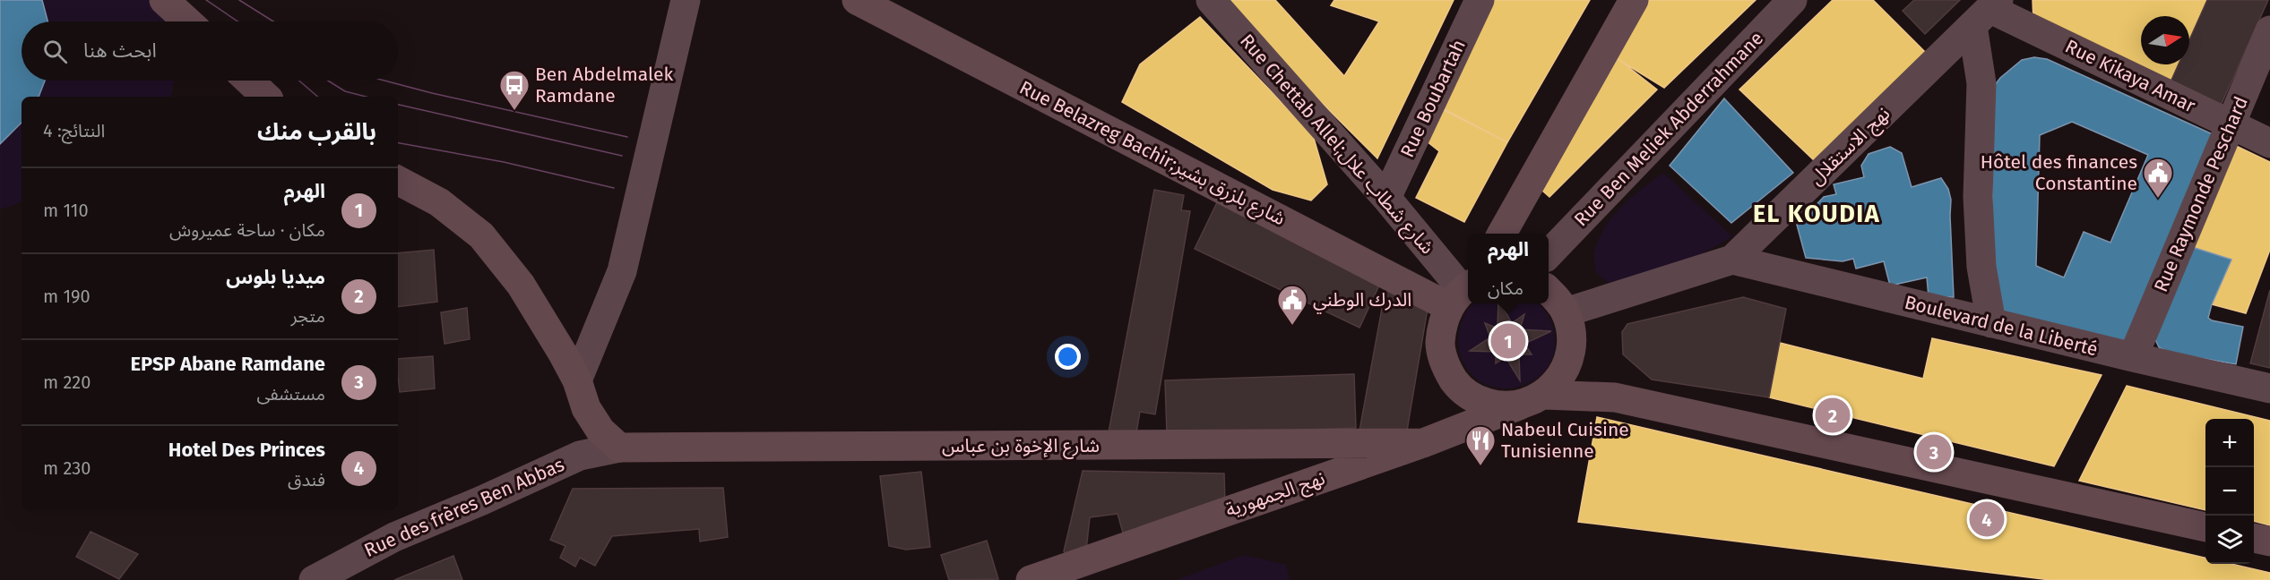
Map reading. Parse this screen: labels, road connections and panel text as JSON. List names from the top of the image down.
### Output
{
  "streets": {
    "street": [
      "Rue Kikaya Amar",
      "Rue Boubartah",
      "Rue Ben Meliek Abderrahmane",
      "Rue Chettab Allel;شارع شطاب علال",
      "نهج الاستقلال",
      "Rue Belazreg Bachir;شارع بلزرق بشير",
      "Rue Raymonde Peschard",
      "Boulevard de la Liberté",
      "شارع الإخوة بن عباس",
      "نهج الجمهورية",
      "Rue des frères Ben Abbas"
    ]
  },
  "crossings": [
    ["Rue Kikaya Amar", "نهج الاستقلال"],
    ["Rue Kikaya Amar", "Rue Raymonde Peschard"],
    ["Rue Boubartah", "Rue Chettab Allel;شارع شطاب علال"],
    ["Rue Chettab Allel;شارع شطاب علال", "Rue Belazreg Bachir;شارع بلزرق بشير"],
    ["نهج الاستقلال", "Boulevard de la Liberté"],
    ["Rue Raymonde Peschard", "Boulevard de la Liberté"],
    ["شارع الإخوة بن عباس", "نهج الجمهورية"],
    ["شارع الإخوة بن عباس", "Rue des frères Ben Abbas"]
  ],
  "districts": ["EL KOUDIA"],
  "places": {
    "bus stop": ["Ben Abdelmalek Ramdane"],
    "public building": ["Hôtel des finances Constantine", "الدرك الوطني"],
    "restaurant": ["Nabeul Cuisine Tunisienne"]
  },
  "north": "right",
  "page": {
    "search": "ابحث هنا",
    "heading": ["بالقرب منك", "النتائج: 4"],
    "list": [
      {
        "mark": "1",
        "name": "الهرم",
        "note": "مكان · ساحة عميروش",
        "value": "110 m"
      },
      {
        "mark": "2",
        "name": "ميديا بلوس",
        "note": "متجر",
        "value": "190 m"
      },
      {
        "mark": "3",
        "name": "EPSP Abane Ramdane",
        "note": "مستشفى",
        "value": "220 m"
      },
      {
        "mark": "4",
        "name": "Hotel Des Princes",
        "note": "فندق",
        "value": "230 m"
      }
    ],
    "popup": ["الهرم", "مكان"],
    "pins": [
      "1",
      "2",
      "3",
      "4"
    ],
    "map_buttons": ["+", "−"]
  }
}
